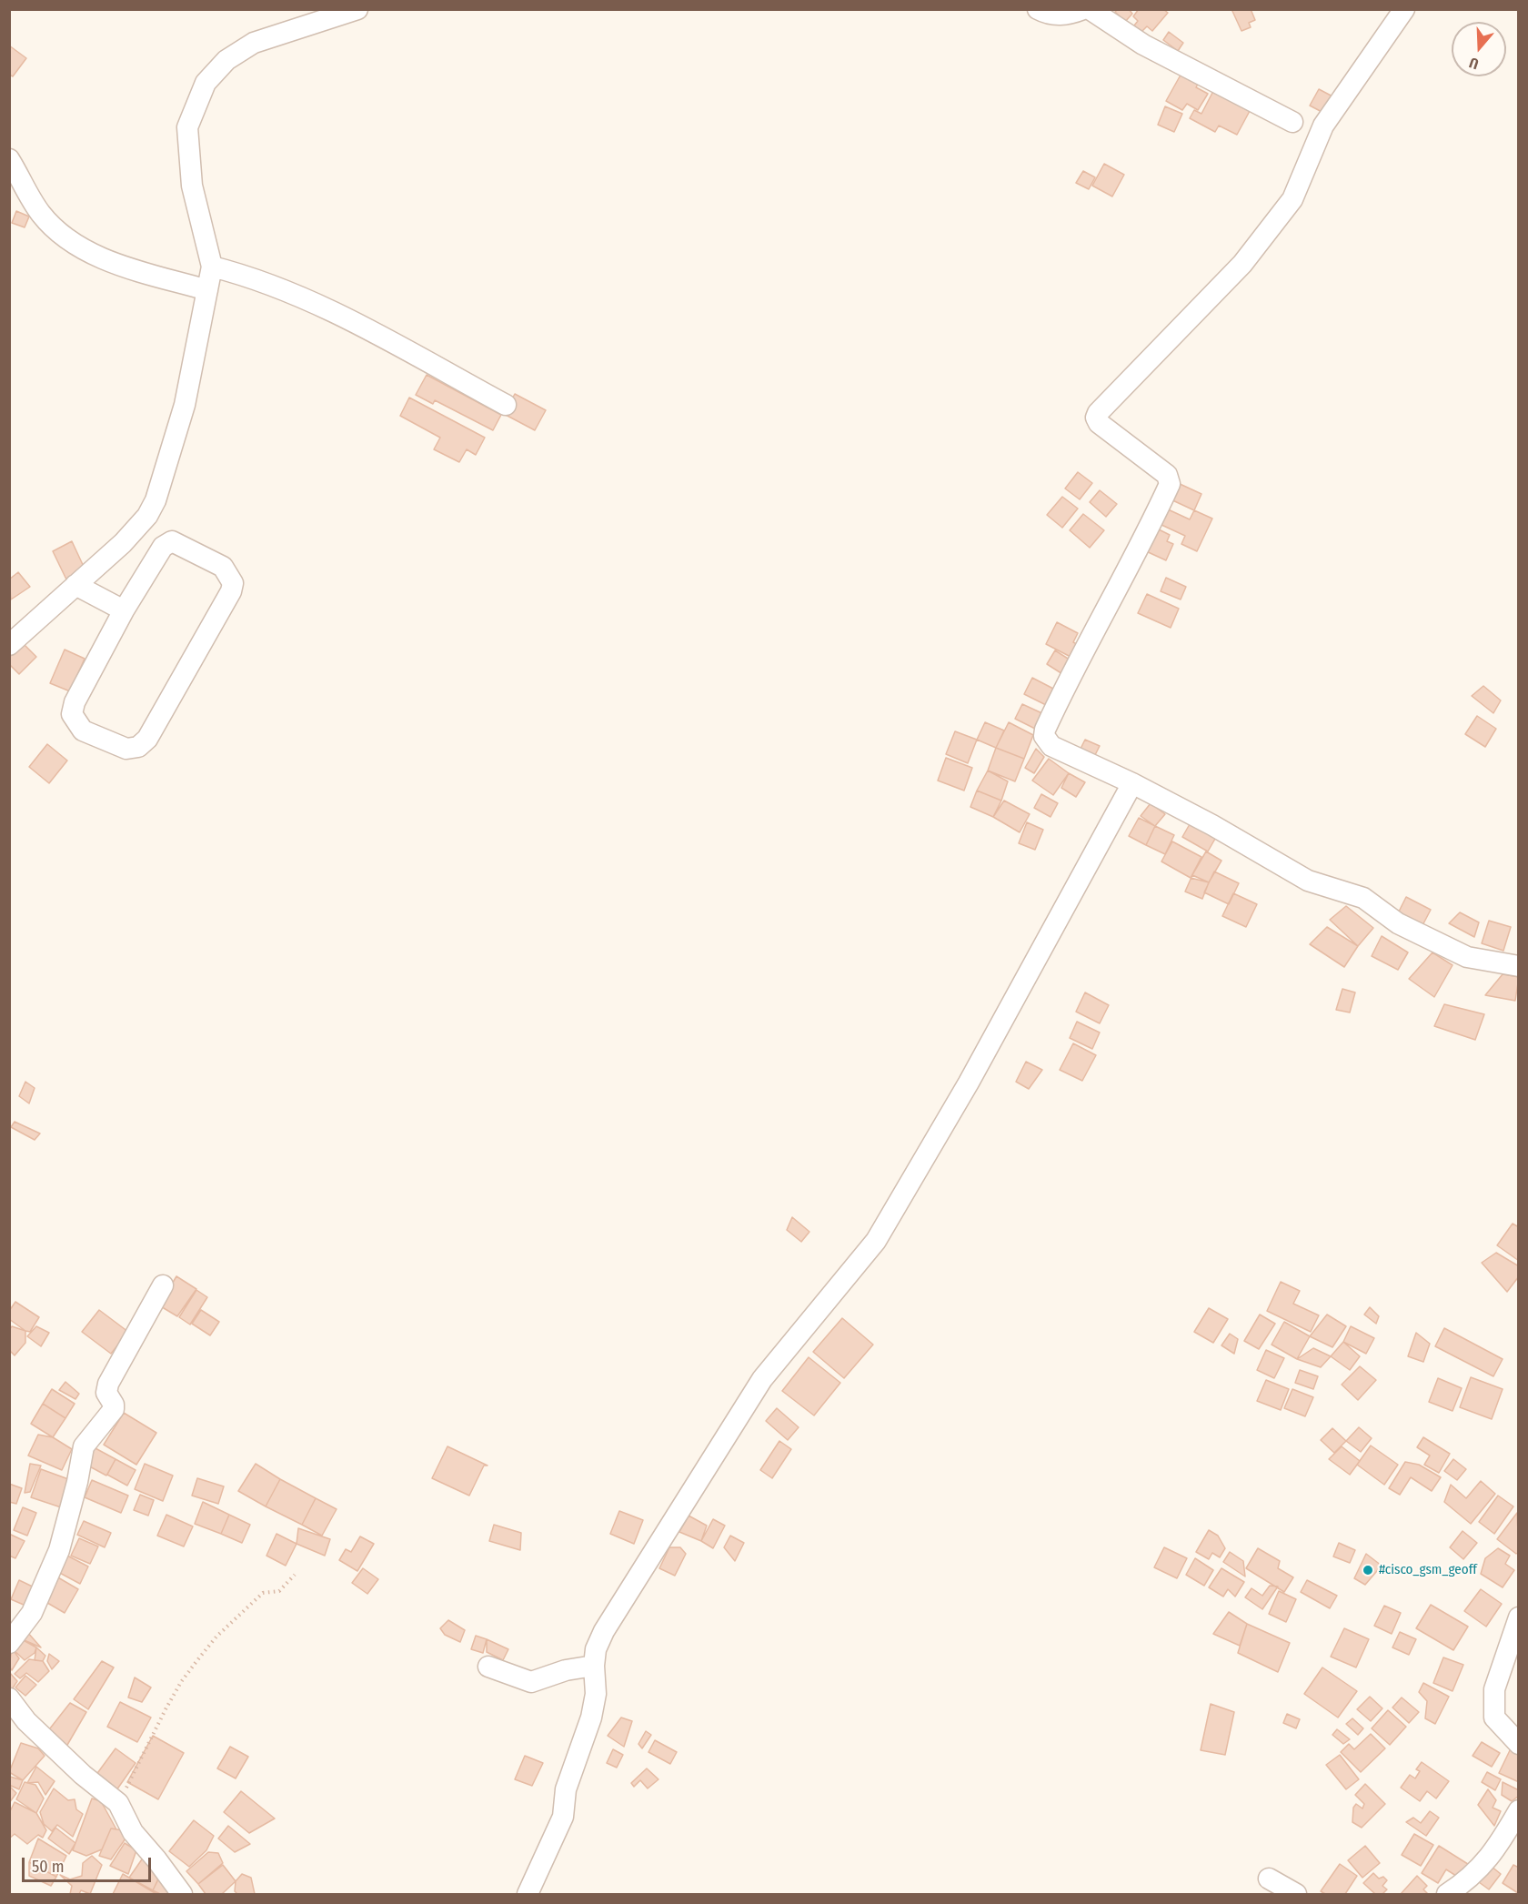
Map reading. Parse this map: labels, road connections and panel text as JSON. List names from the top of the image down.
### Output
{
  "places": ["#cisco_gsm_geoff"],
  "scale_bar": "50 m",
  "north": "bottom"
}
